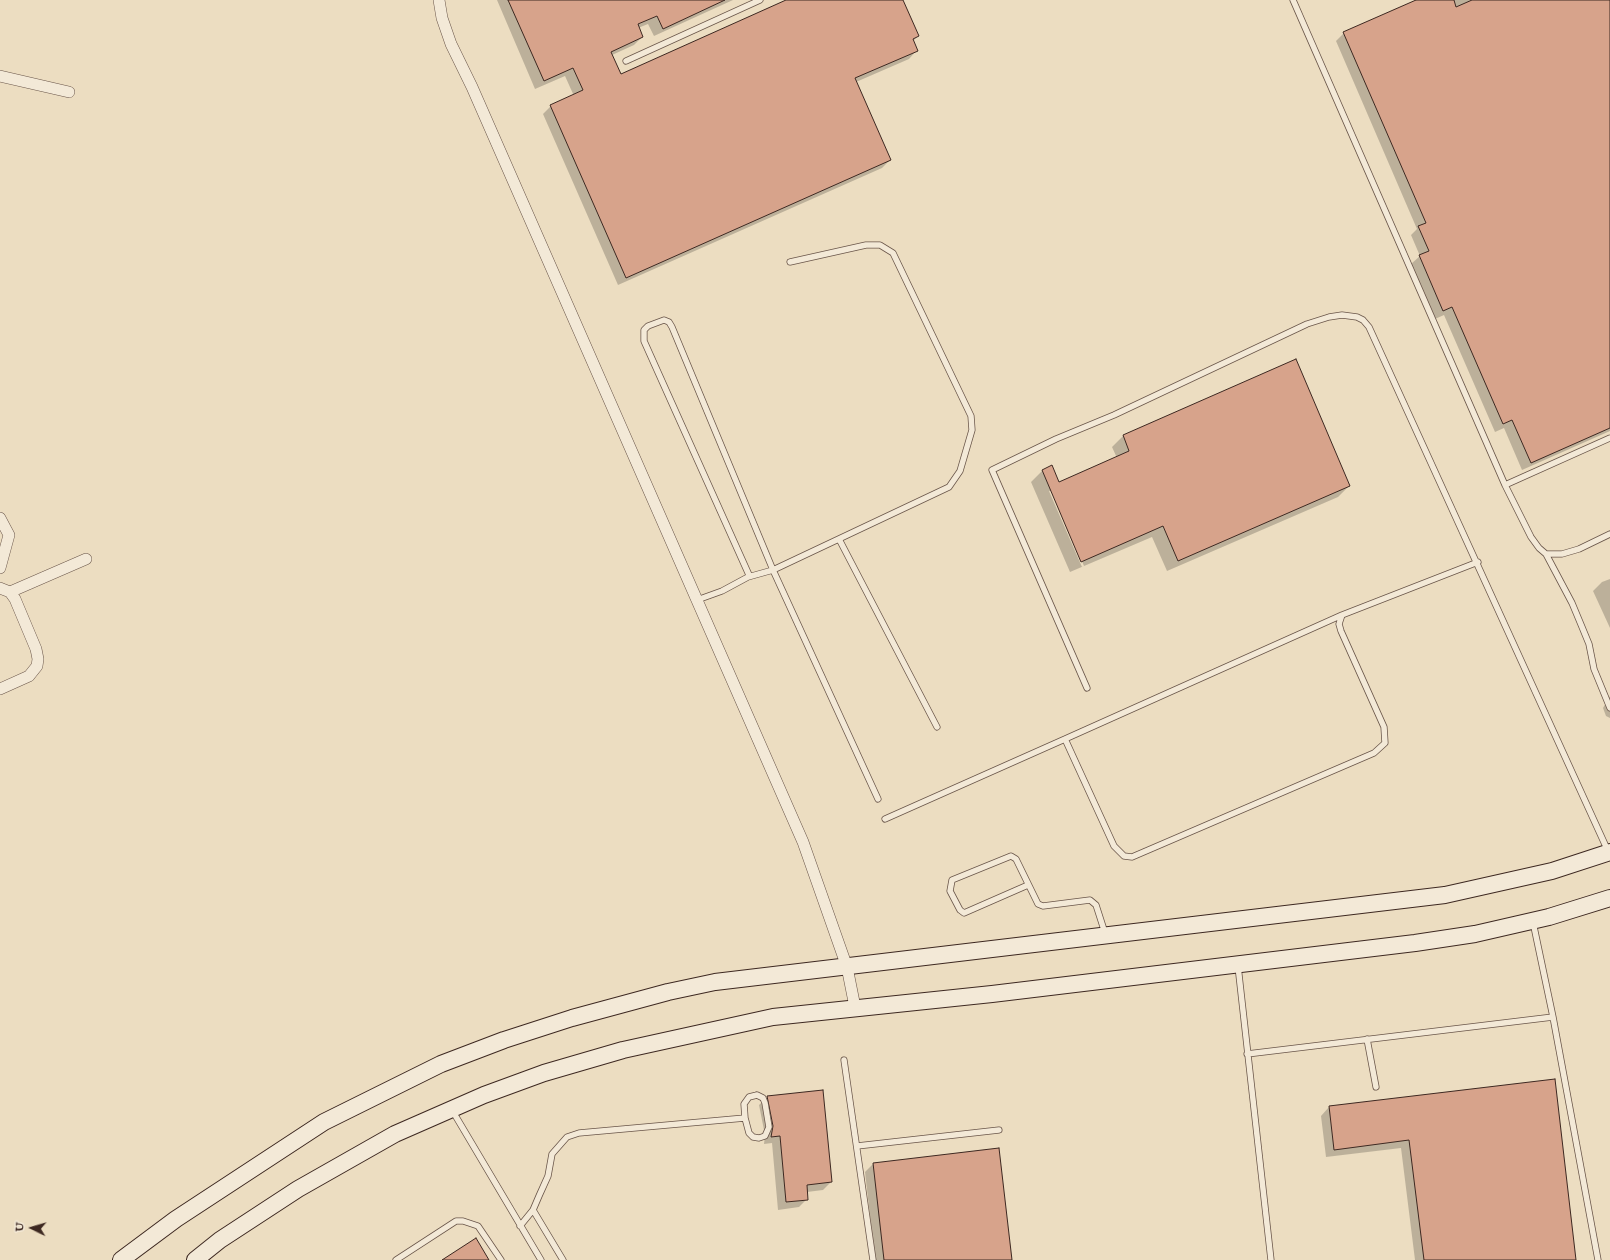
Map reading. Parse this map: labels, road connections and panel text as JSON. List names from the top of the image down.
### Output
{
  "north": "left"
}
